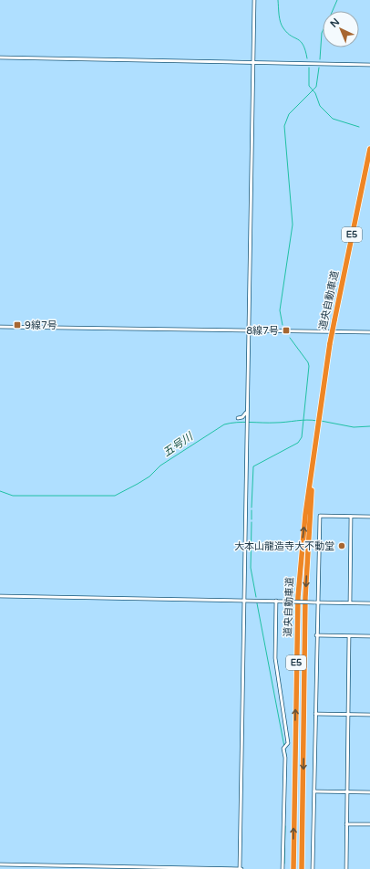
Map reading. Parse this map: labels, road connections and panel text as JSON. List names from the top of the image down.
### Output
{
  "streets": {
    "highway": ["E5", "道央自動車道"]
  },
  "water": ["五号川"],
  "places": {
    "transit": ["9線7号", "8線7号"],
    "other": ["大本山龍造寺大不動堂"]
  },
  "north": "top left"
}
